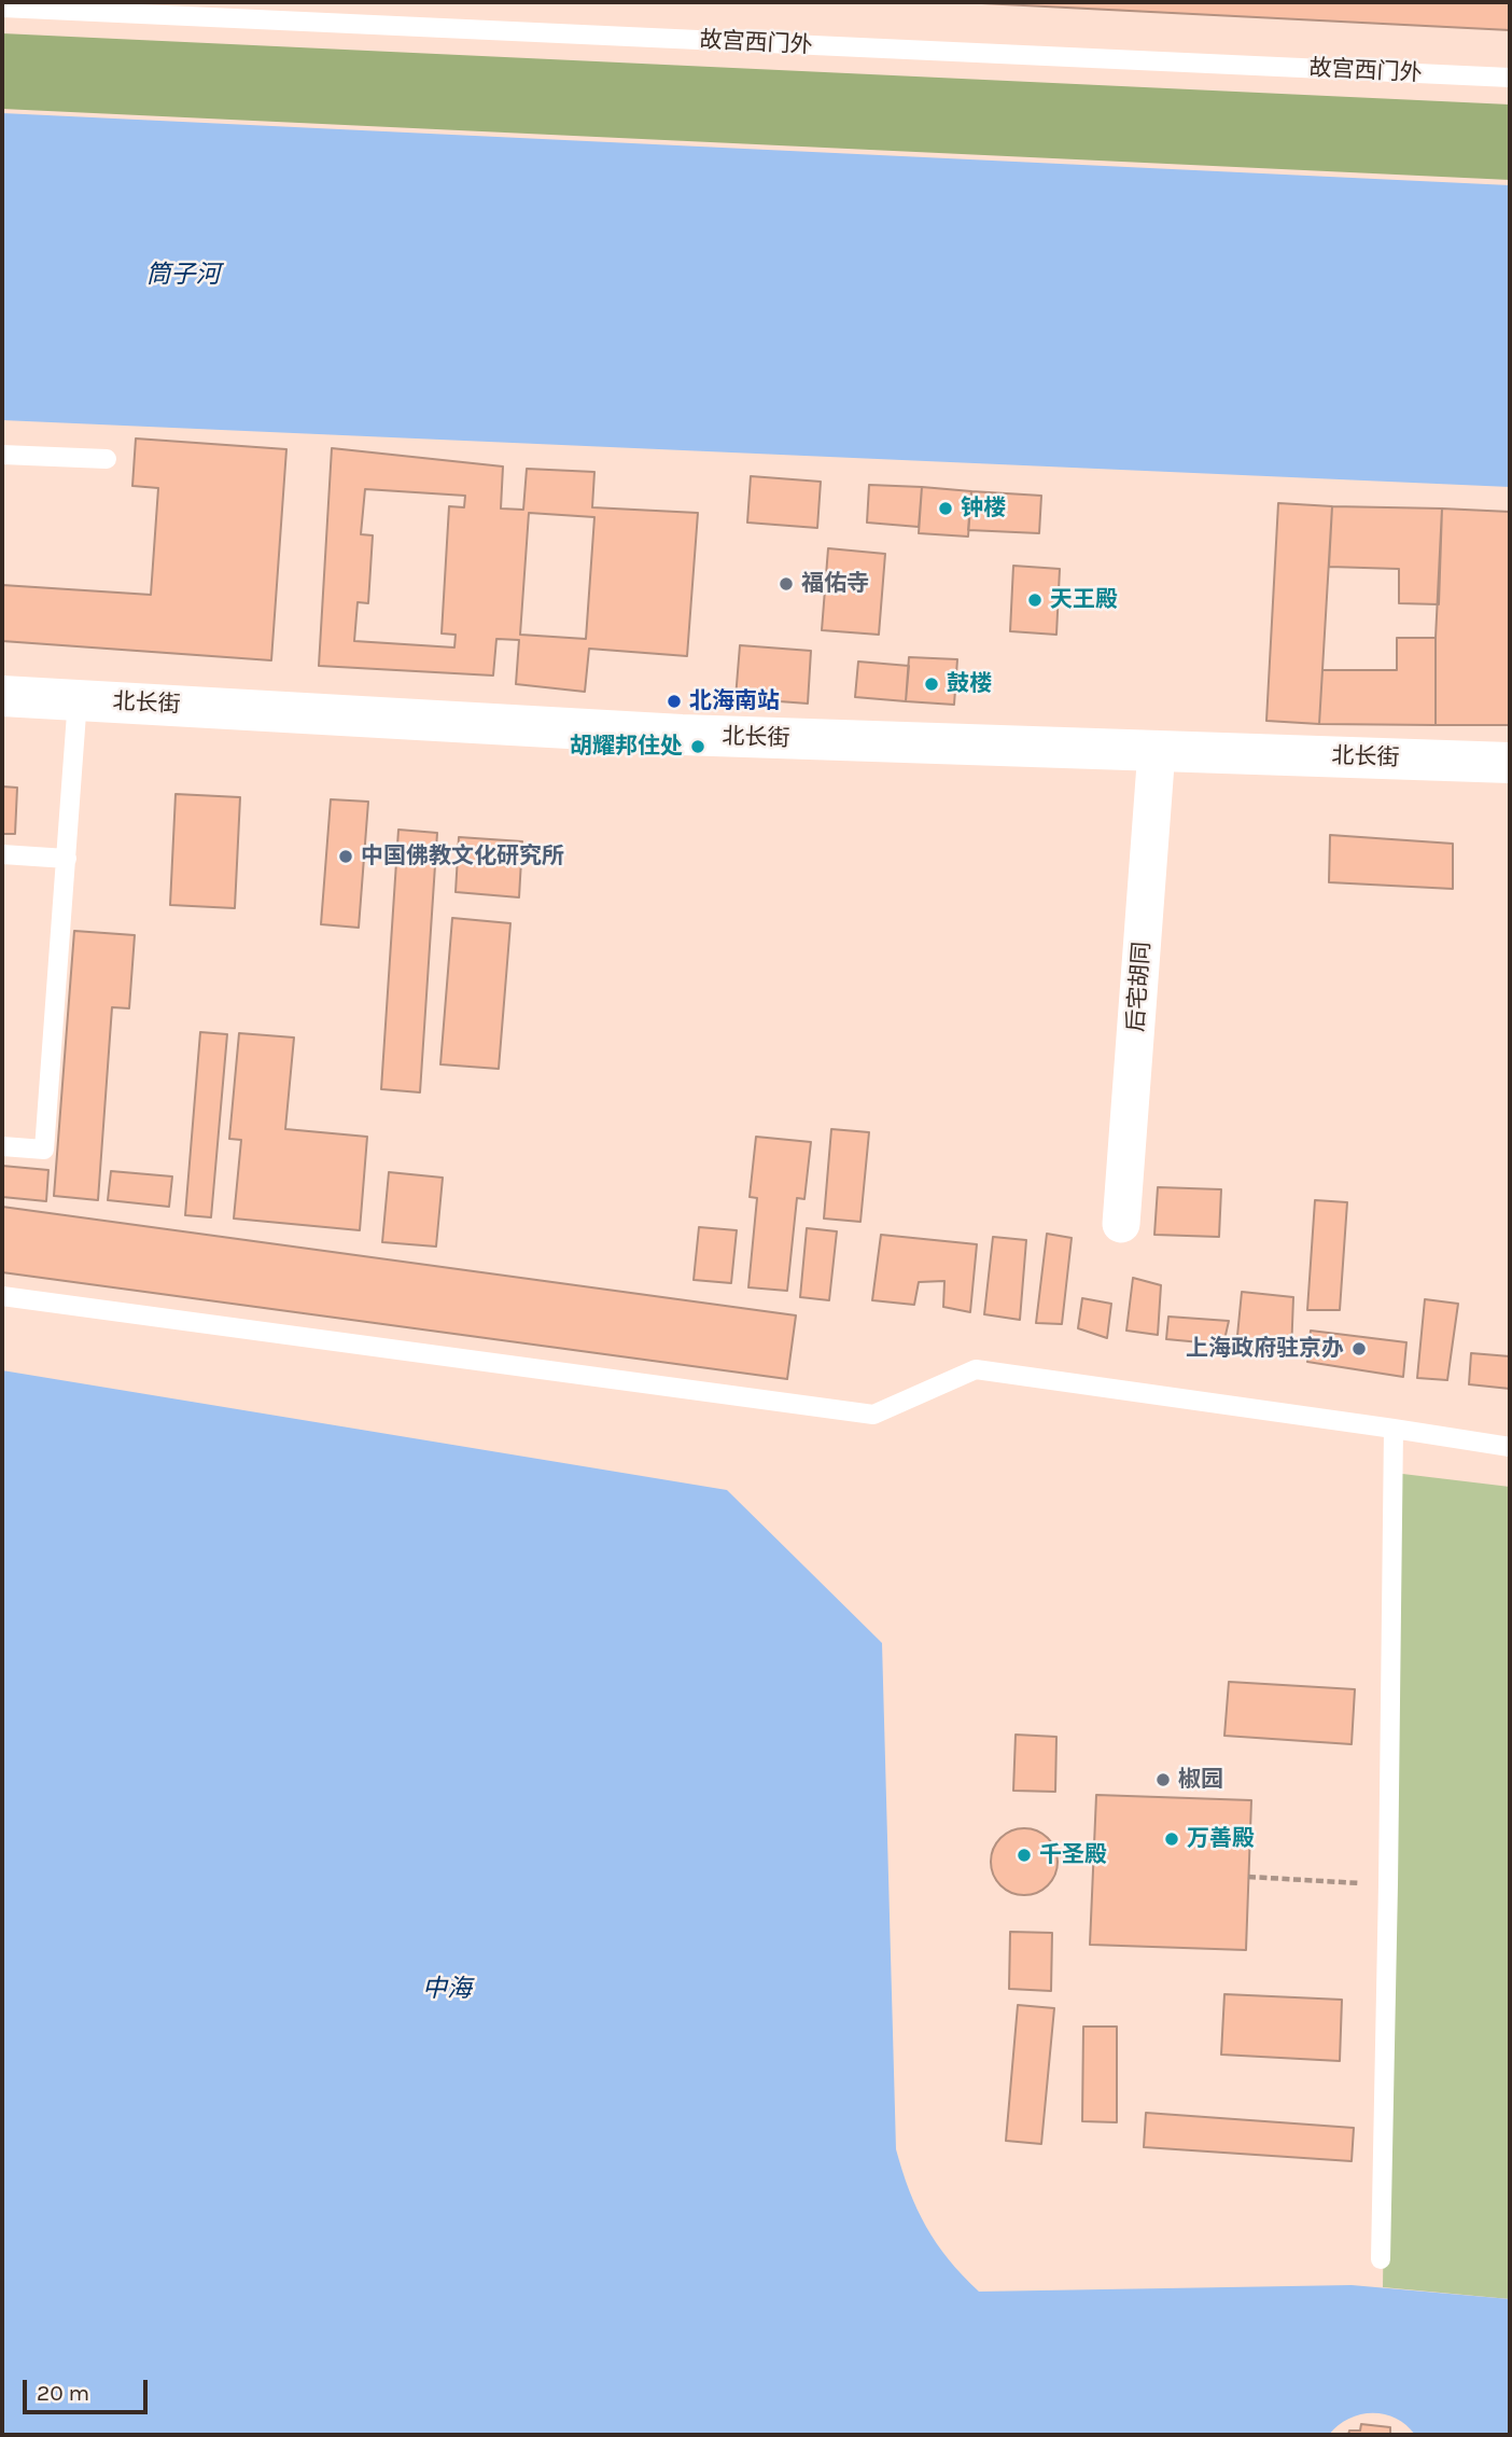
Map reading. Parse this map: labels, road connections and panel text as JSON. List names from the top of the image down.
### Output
{
  "streets": {
    "street": ["北长街", "后宅胡同"],
    "lane": ["故宫西门外"]
  },
  "crossings": [
    ["北长街", "后宅胡同"]
  ],
  "water": ["筒子河", "中海"],
  "places": [
    "钟楼",
    "福佑寺",
    "天王殿",
    "鼓楼",
    "北海南站",
    "胡耀邦住处",
    "中国佛教文化研究所",
    "上海政府驻京办",
    "椒园",
    "万善殿",
    "千圣殿"
  ],
  "scale_bar": "20 m"
}
